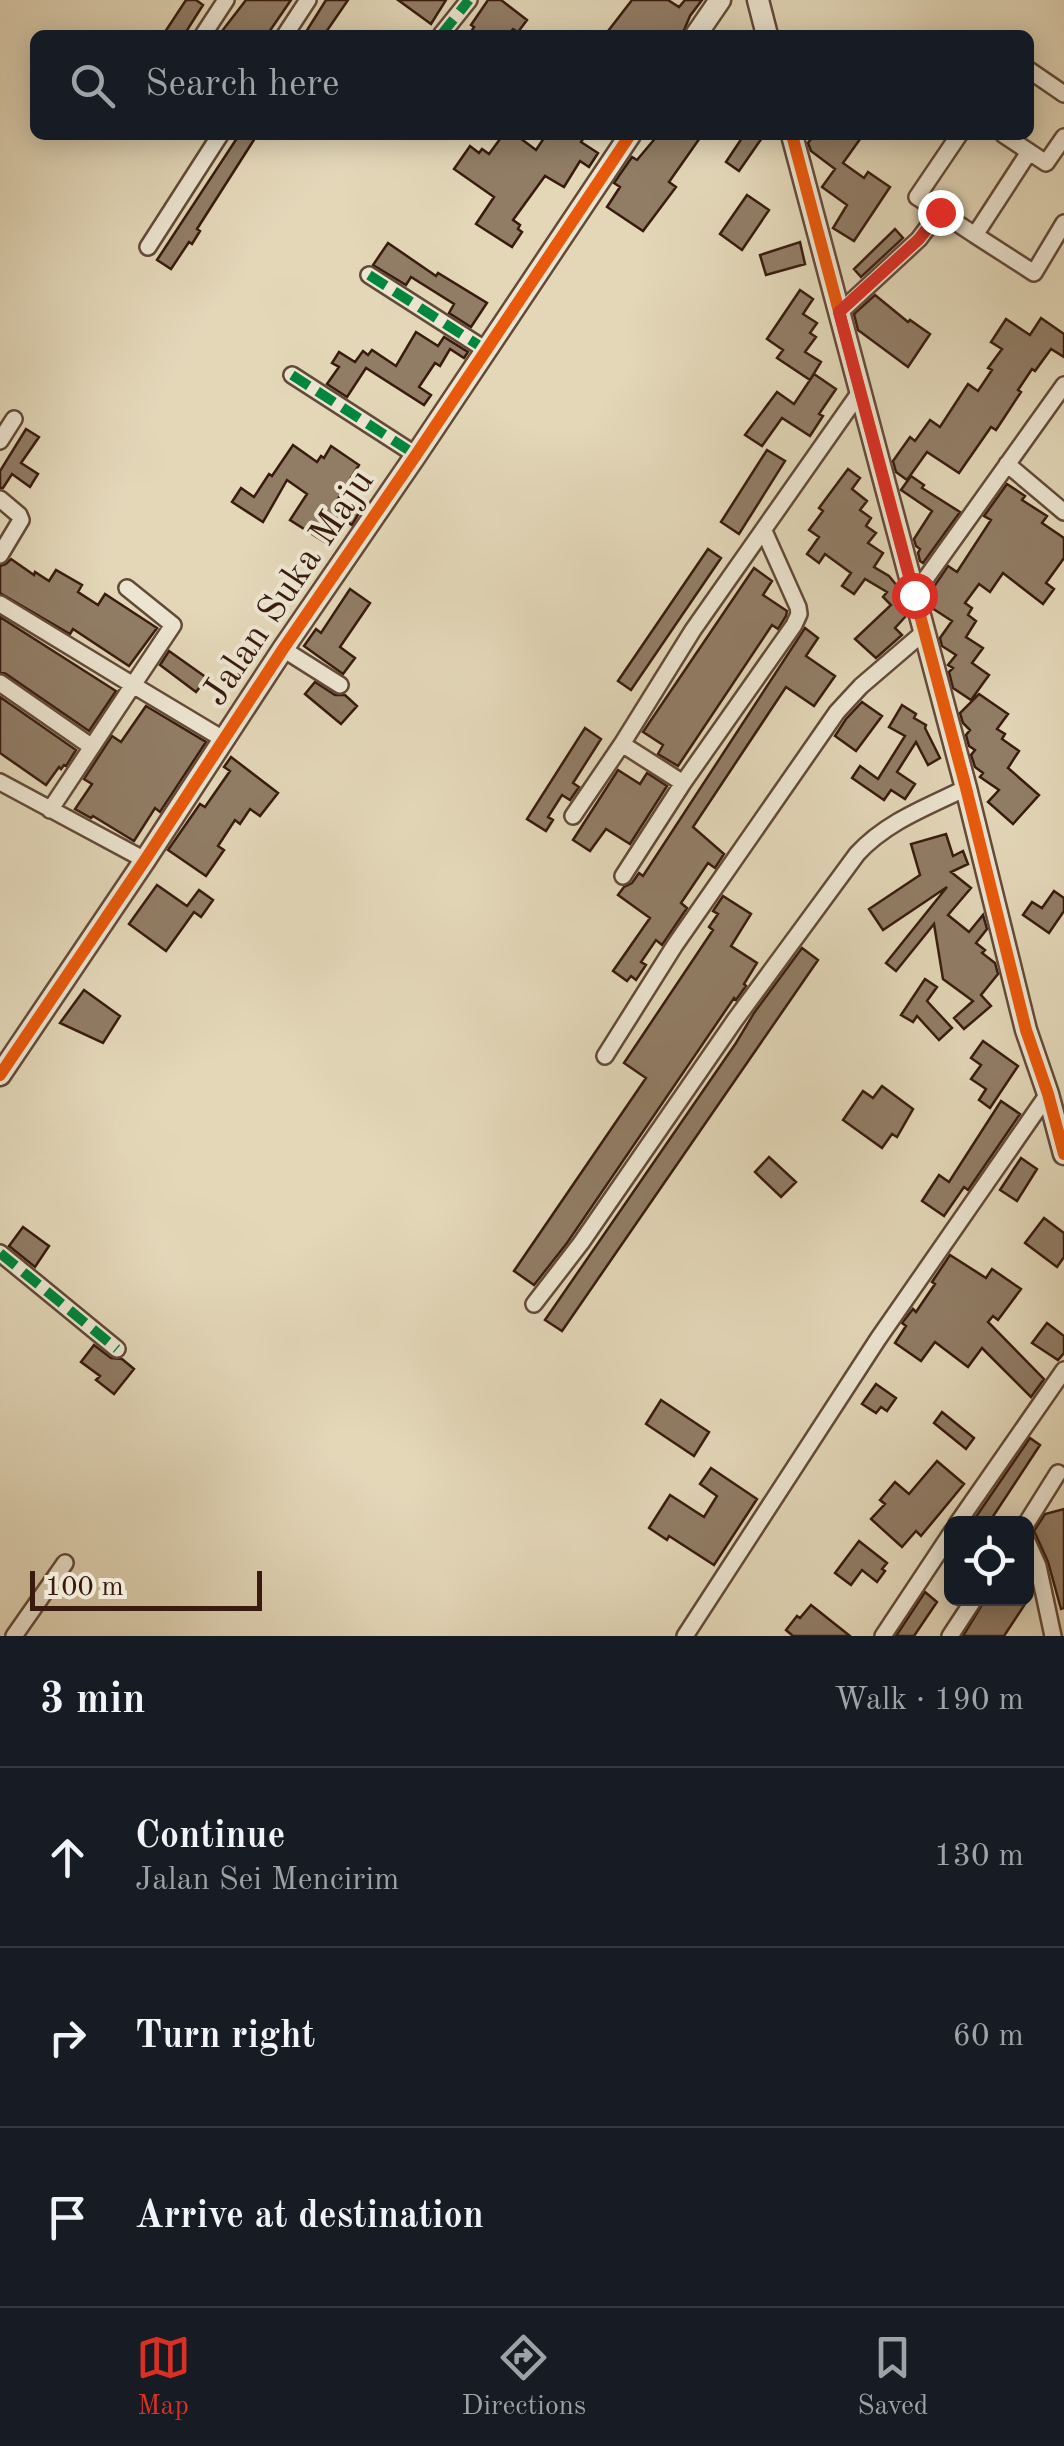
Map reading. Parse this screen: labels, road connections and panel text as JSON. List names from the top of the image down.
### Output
{
  "streets": {
    "street": ["Jalan Suka Maju"]
  },
  "scale_bar": "100 m",
  "page": {
    "search": "Search here",
    "scale": "100 m",
    "heading": ["3 min", "Walk · 190 m"],
    "list": [
      ["Continue", "Jalan Sei Mencirim", "130 m"],
      ["Turn right", "60 m"],
      "Arrive at destination"
    ],
    "nav": ["Map", "Directions", "Saved"]
  }
}
